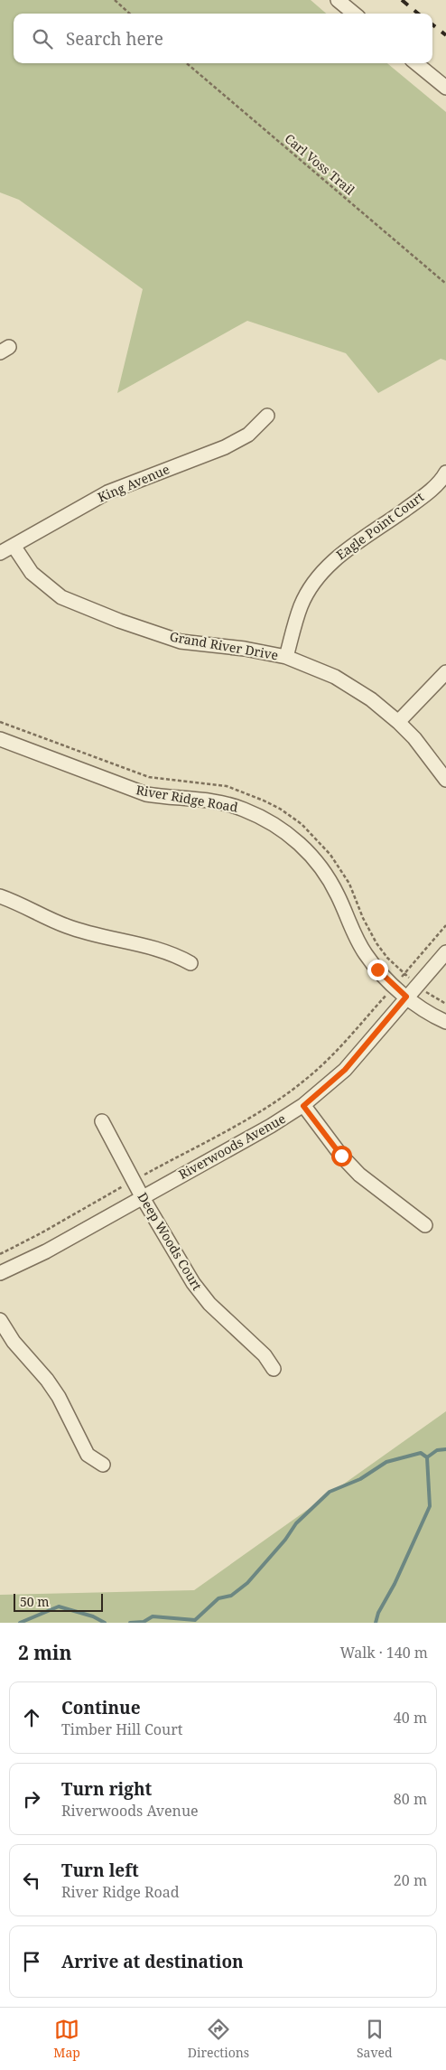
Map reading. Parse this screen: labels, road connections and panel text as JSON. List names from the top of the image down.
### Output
{
  "streets": {
    "street": [
      "King Avenue",
      "Eagle Point Court",
      "Grand River Drive",
      "River Ridge Road",
      "Riverwoods Avenue",
      "Deep Woods Court"
    ],
    "path": ["Carl Voss Trail"]
  },
  "crossings": [
    ["King Avenue", "Grand River Drive"],
    ["Eagle Point Court", "Grand River Drive"],
    ["River Ridge Road", "Riverwoods Avenue"],
    ["Riverwoods Avenue", "Deep Woods Court"]
  ],
  "scale_bar": "50 m",
  "page": {
    "search": "Search here",
    "scale": "50 m",
    "heading": ["2 min", "Walk · 140 m"],
    "list": [
      ["Continue", "Timber Hill Court", "40 m"],
      ["Turn right", "Riverwoods Avenue", "80 m"],
      ["Turn left", "River Ridge Road", "20 m"],
      "Arrive at destination"
    ],
    "nav": ["Map", "Directions", "Saved"]
  }
}
